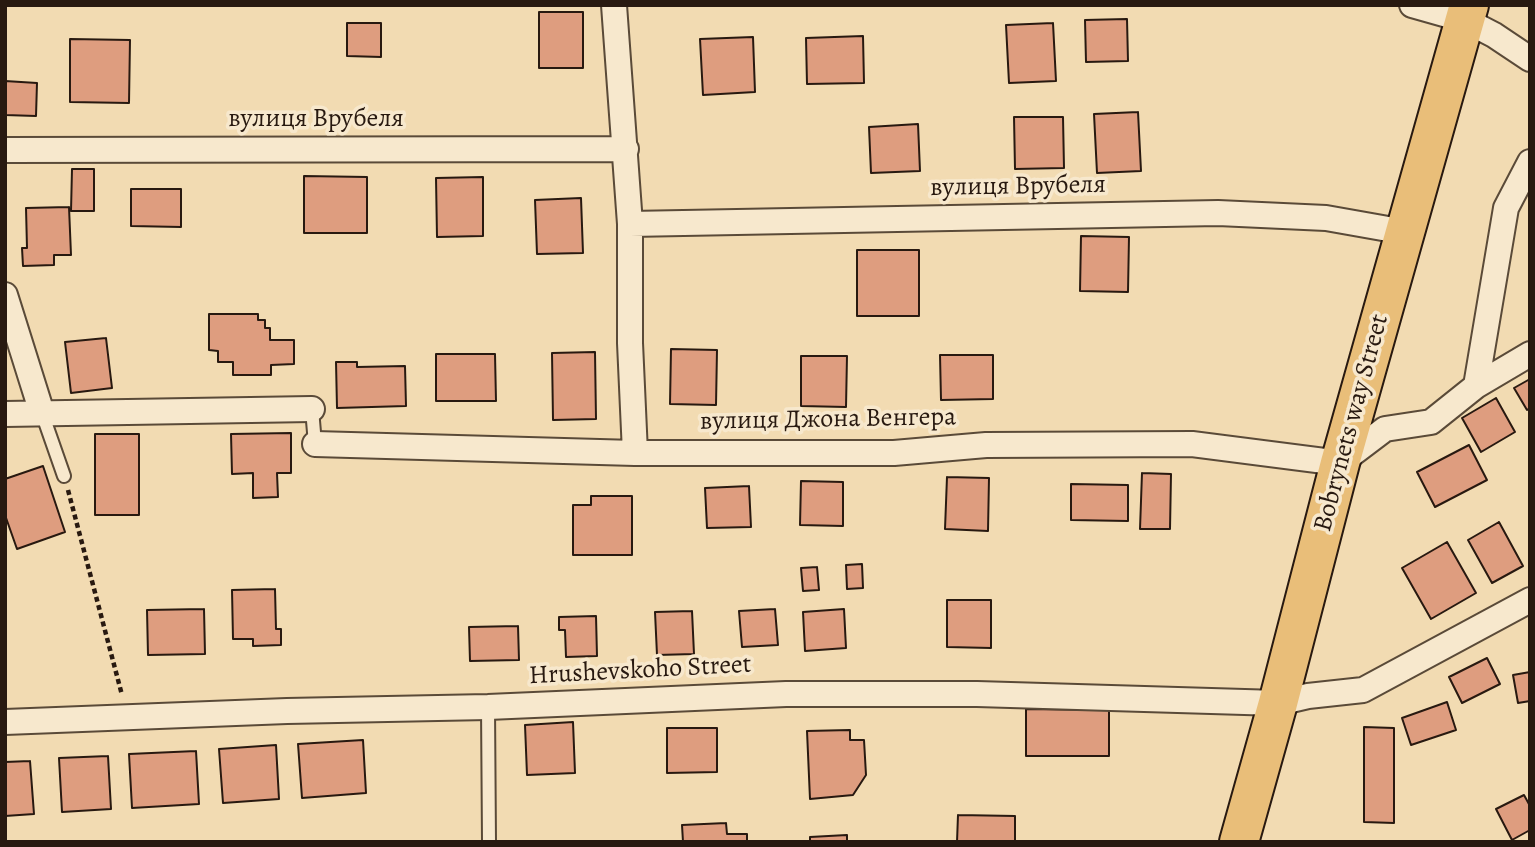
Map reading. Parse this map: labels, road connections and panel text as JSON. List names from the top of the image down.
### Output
{
  "streets": {
    "main road": ["Bobrynets way Street"],
    "street": ["вулиця Врубеля", "вулиця Джона Венгера", "Hrushevskoho Street"]
  },
  "crossings": [
    ["вулиця Врубеля", "Bobrynets way Street"],
    ["вулиця Джона Венгера", "Bobrynets way Street"],
    ["Bobrynets way Street", "Hrushevskoho Street"]
  ]
}
